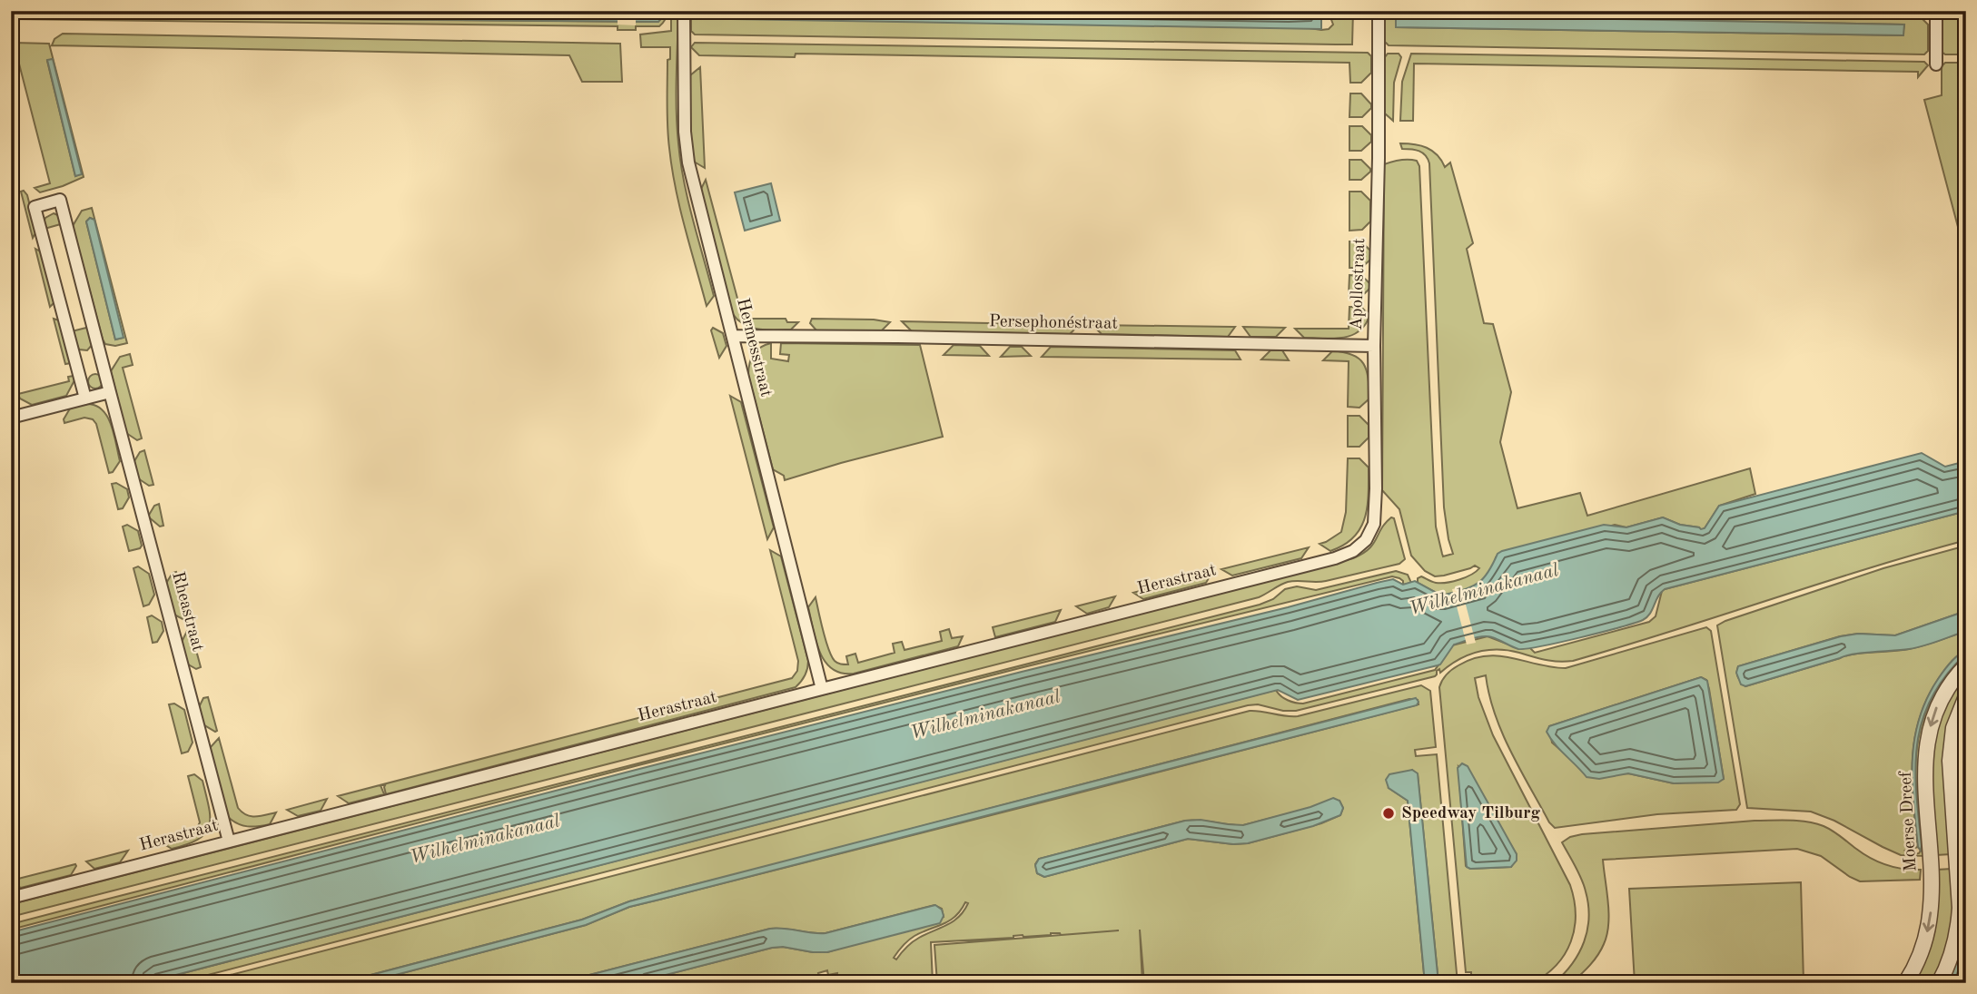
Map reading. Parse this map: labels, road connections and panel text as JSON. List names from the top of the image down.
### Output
{
  "streets": {
    "street": [
      "Apollostraat",
      "Persephonéstraat",
      "Hermesstraat",
      "Herastraat",
      "Rheastraat",
      "Moerse Dreef"
    ]
  },
  "crossings": [
    ["Apollostraat", "Persephonéstraat"],
    ["Apollostraat", "Herastraat"],
    ["Persephonéstraat", "Hermesstraat"],
    ["Hermesstraat", "Herastraat"],
    ["Herastraat", "Rheastraat"]
  ],
  "water": ["Wilhelminakanaal"],
  "places": ["Speedway Tilburg"]
}
